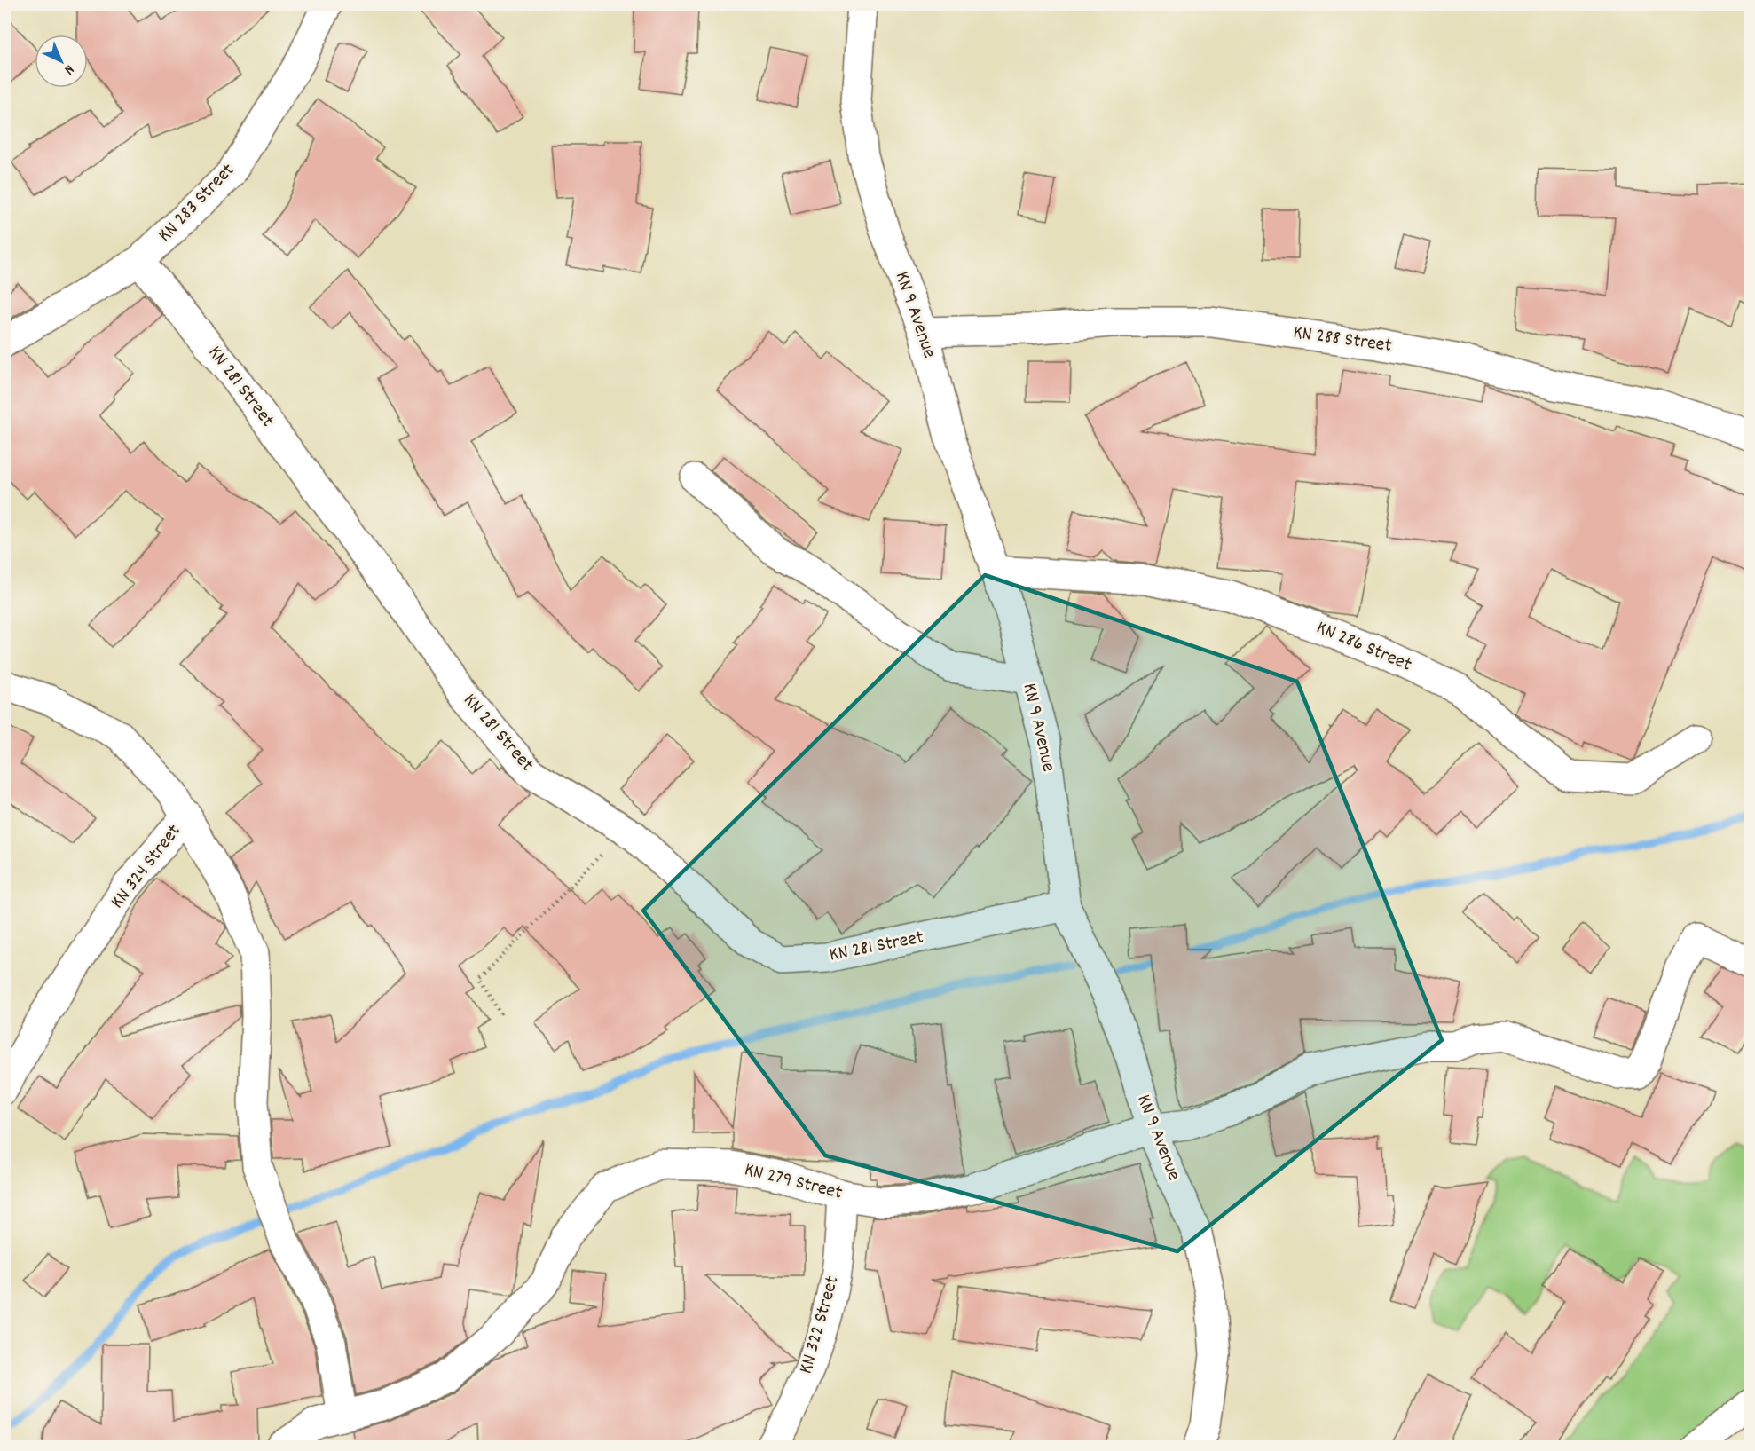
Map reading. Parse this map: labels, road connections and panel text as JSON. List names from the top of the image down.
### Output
{
  "streets": {
    "street": [
      "KN 283 Street",
      "KN 9 Avenue",
      "KN 288 Street",
      "KN 281 Street",
      "KN 286 Street",
      "KN 324 Street",
      "KN 279 Street",
      "KN 322 Street"
    ]
  },
  "crossings": [
    ["KN 283 Street", "KN 281 Street"],
    ["KN 9 Avenue", "KN 288 Street"],
    ["KN 9 Avenue", "KN 281 Street"],
    ["KN 9 Avenue", "KN 286 Street"],
    ["KN 9 Avenue", "KN 279 Street"],
    ["KN 279 Street", "KN 322 Street"]
  ],
  "north": "bottom right"
}
